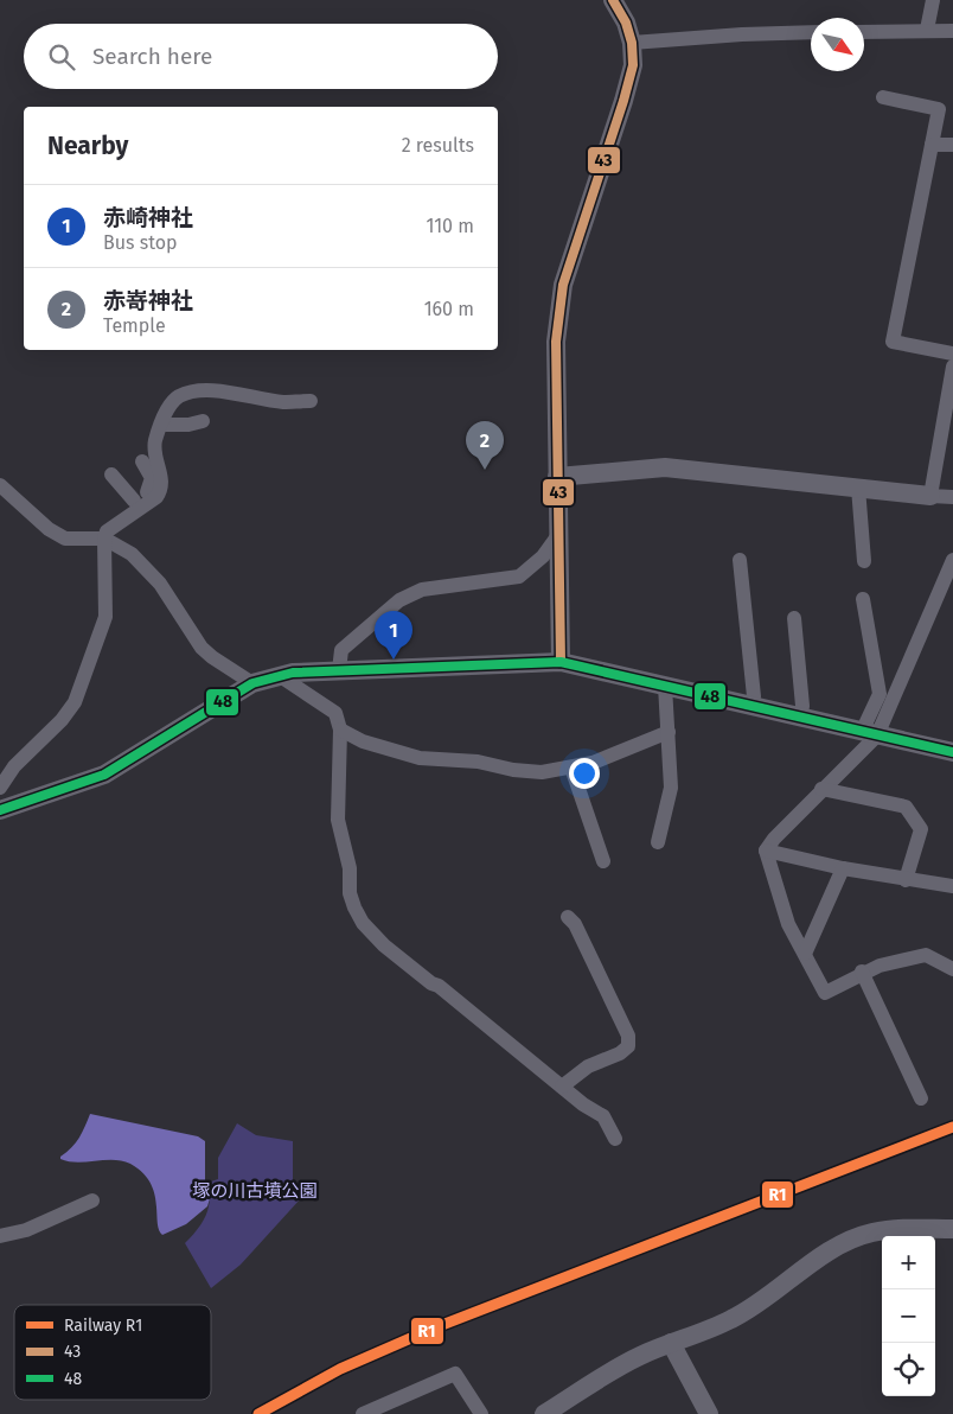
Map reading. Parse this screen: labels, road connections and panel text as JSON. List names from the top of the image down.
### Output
{
  "parks": ["塚の川古墳公園"],
  "lines": ["transit line 43", "transit line 48", "rail line R1"],
  "legend": ["Railway R1", "43", "48"],
  "north": "bottom right",
  "page": {
    "search": "Search here",
    "heading": ["Nearby", "2 results"],
    "list": [
      {
        "mark": "1",
        "name": "赤崎神社",
        "note": "Bus stop",
        "value": "110 m"
      },
      {
        "mark": "2",
        "name": "赤嵜神社",
        "note": "Temple",
        "value": "160 m"
      }
    ],
    "pins": ["2", "1"],
    "map_buttons": ["+", "−"]
  }
}
